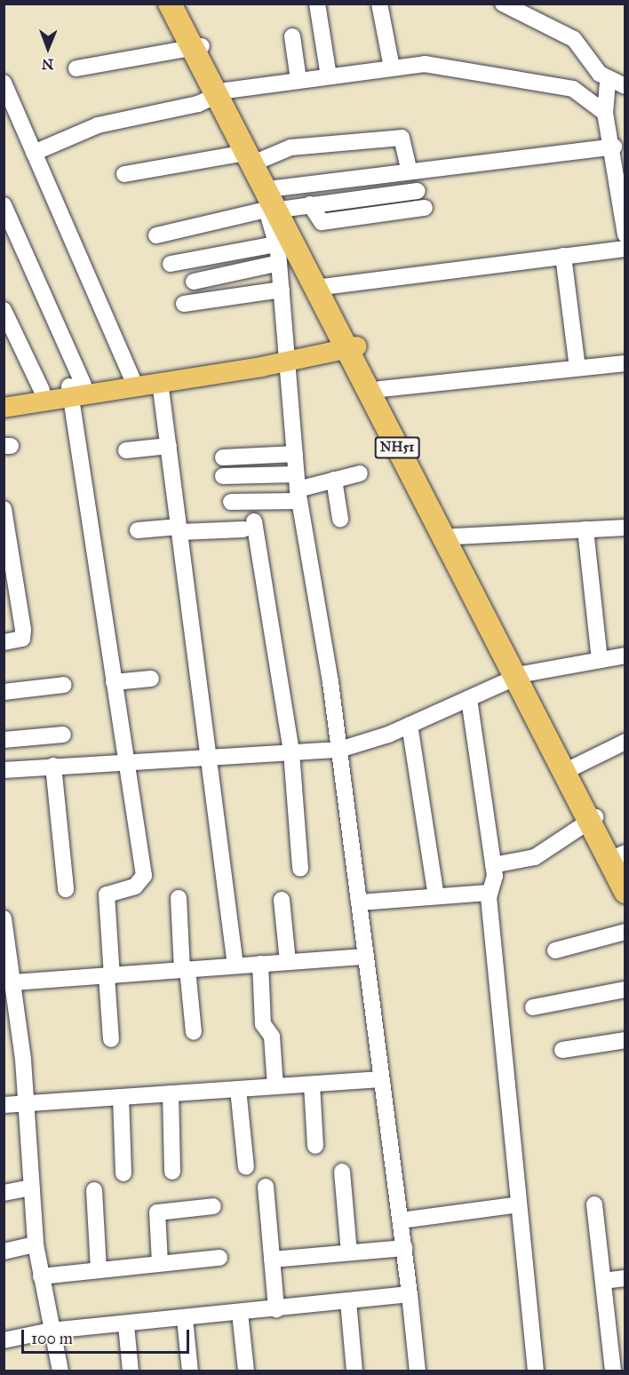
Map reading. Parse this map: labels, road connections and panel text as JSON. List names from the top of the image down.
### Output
{
  "streets": {
    "highway": ["NH51"]
  },
  "scale_bar": "100 m",
  "north": "bottom"
}
